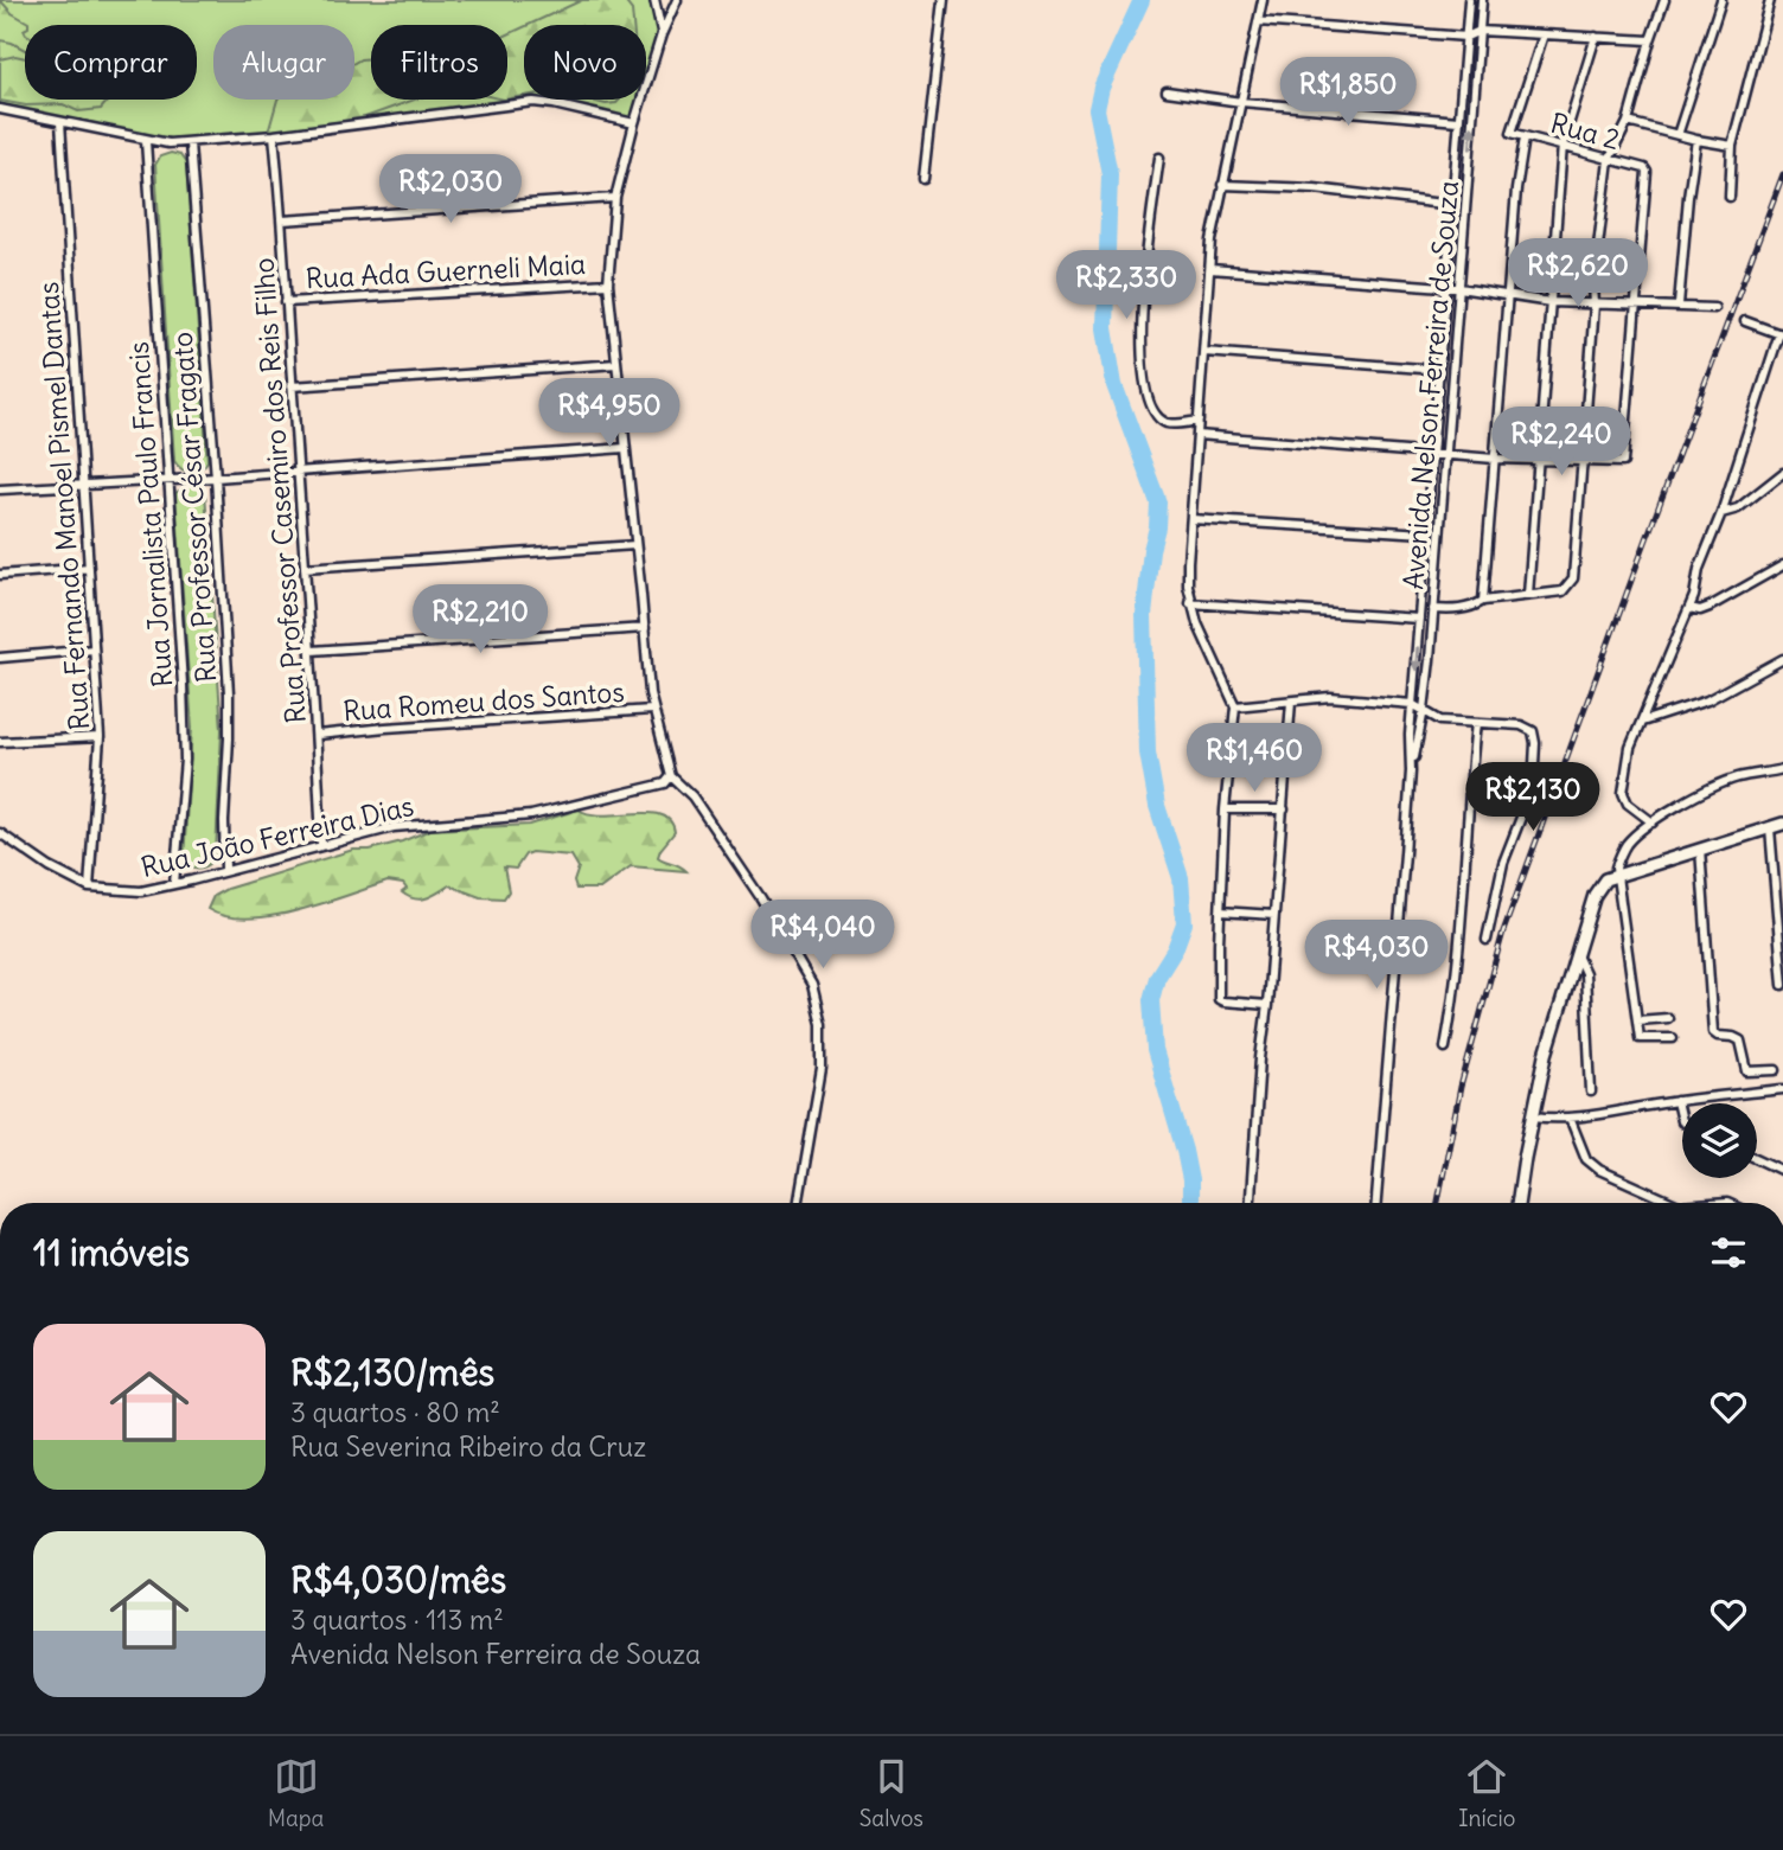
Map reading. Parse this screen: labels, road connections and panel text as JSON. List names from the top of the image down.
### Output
{
  "streets": {
    "street": [
      "Rua 2",
      "Rua Ada Guerneli Maia",
      "Avenida Nelson Ferreira de Souza",
      "Rua Professor Casemiro dos Reis Filho",
      "Rua Fernando Manoel Pismel Dantas",
      "Rua Professor César Fragato",
      "Rua Jornalista Paulo Francis",
      "Rua Romeu dos Santos",
      "Rua João Ferreira Dias"
    ]
  },
  "crossings": [
    ["Rua Ada Guerneli Maia", "Rua Professor Casemiro dos Reis Filho"],
    ["Rua Professor Casemiro dos Reis Filho", "Rua Romeu dos Santos"],
    ["Rua Professor Casemiro dos Reis Filho", "Rua João Ferreira Dias"],
    ["Rua Fernando Manoel Pismel Dantas", "Rua João Ferreira Dias"],
    ["Rua Professor César Fragato", "Rua João Ferreira Dias"],
    ["Rua Jornalista Paulo Francis", "Rua João Ferreira Dias"]
  ],
  "page": {
    "chip": [
      "Comprar",
      "Alugar",
      "Filtros",
      "Novo"
    ],
    "price": [
      "R$1,850",
      "R$2,030",
      "R$2,620",
      "R$2,330",
      "R$4,950",
      "R$2,240",
      "R$2,210",
      "R$1,460",
      "R$2,130",
      "R$4,040",
      "R$4,030"
    ],
    "heading": "11 imóveis",
    "list": [
      {
        "name": "R$2,130/mês",
        "note": "3 quartos · 80 m² · Rua Severina Ribeiro da Cruz"
      },
      {
        "name": "R$4,030/mês",
        "note": "3 quartos · 113 m² · Avenida Nelson Ferreira de Souza"
      }
    ],
    "tabs": ["Mapa", "Salvos", "Início"]
  }
}
